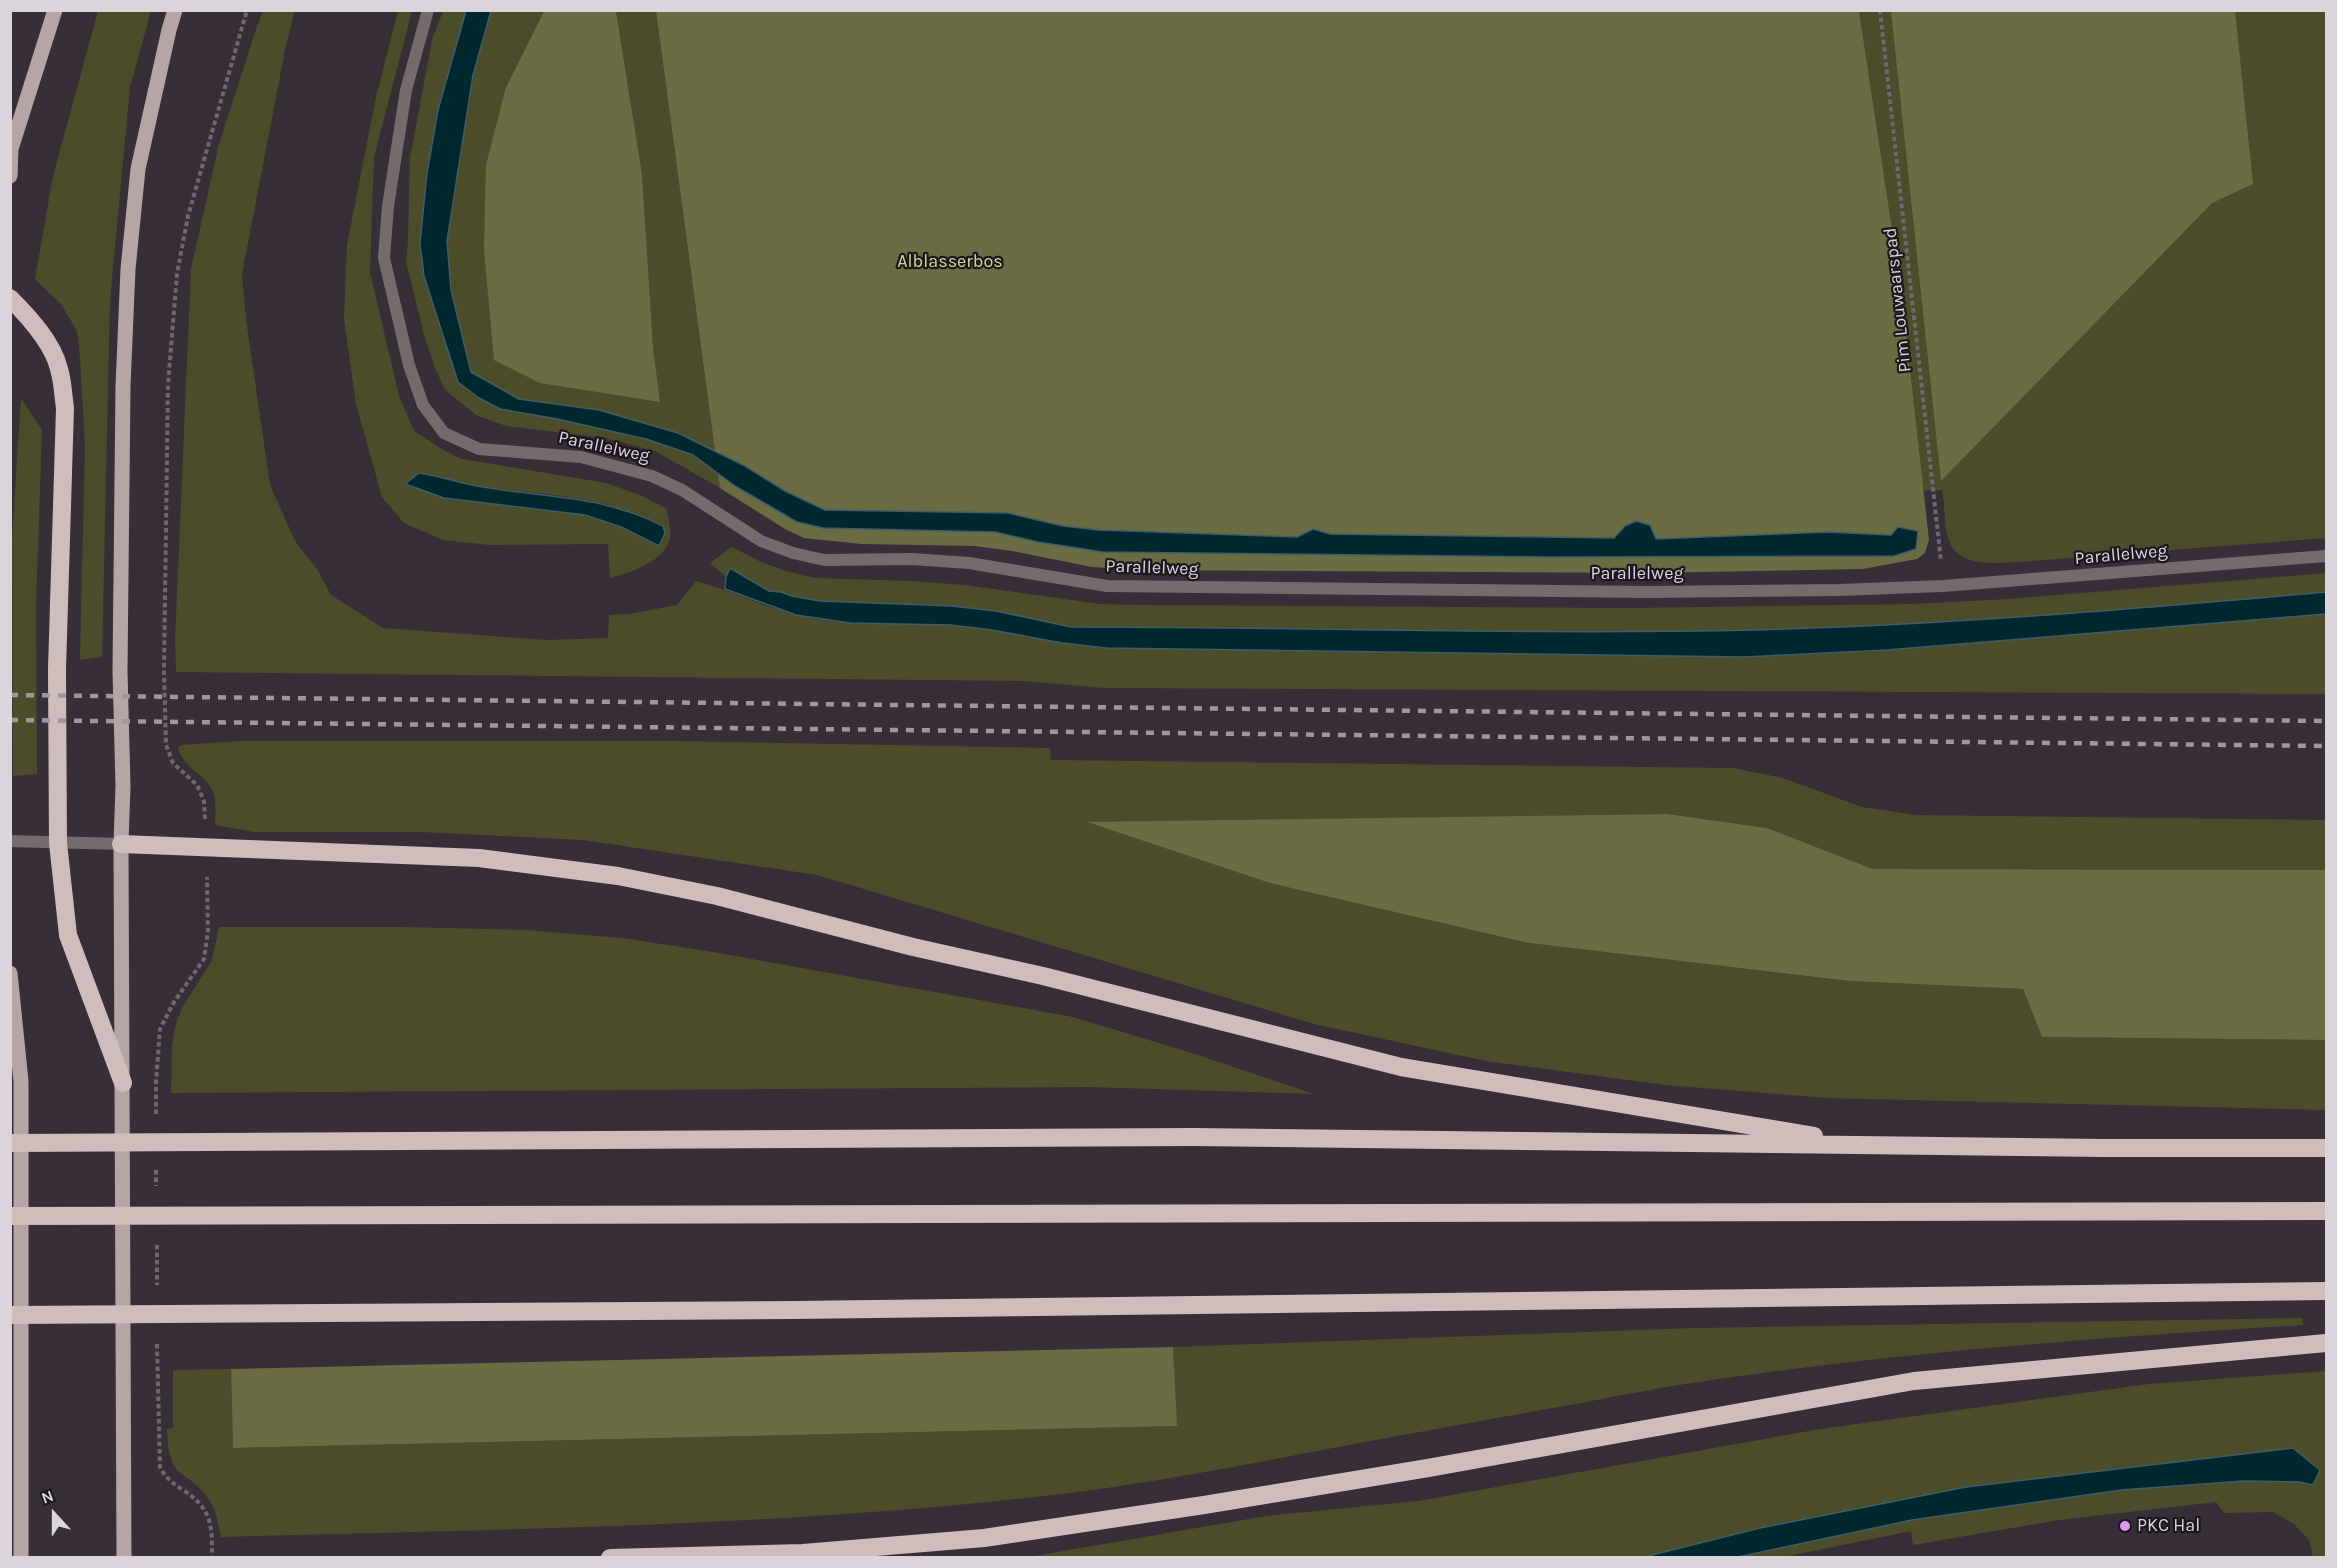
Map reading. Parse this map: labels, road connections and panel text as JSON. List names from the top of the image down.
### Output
{
  "streets": {
    "street": ["Parallelweg"],
    "path": ["Pim Louwaarspad"]
  },
  "crossings": [
    ["Pim Louwaarspad", "Parallelweg"]
  ],
  "parks": ["Alblasserbos"],
  "places": ["PKC Hal"],
  "north": "top"
}
